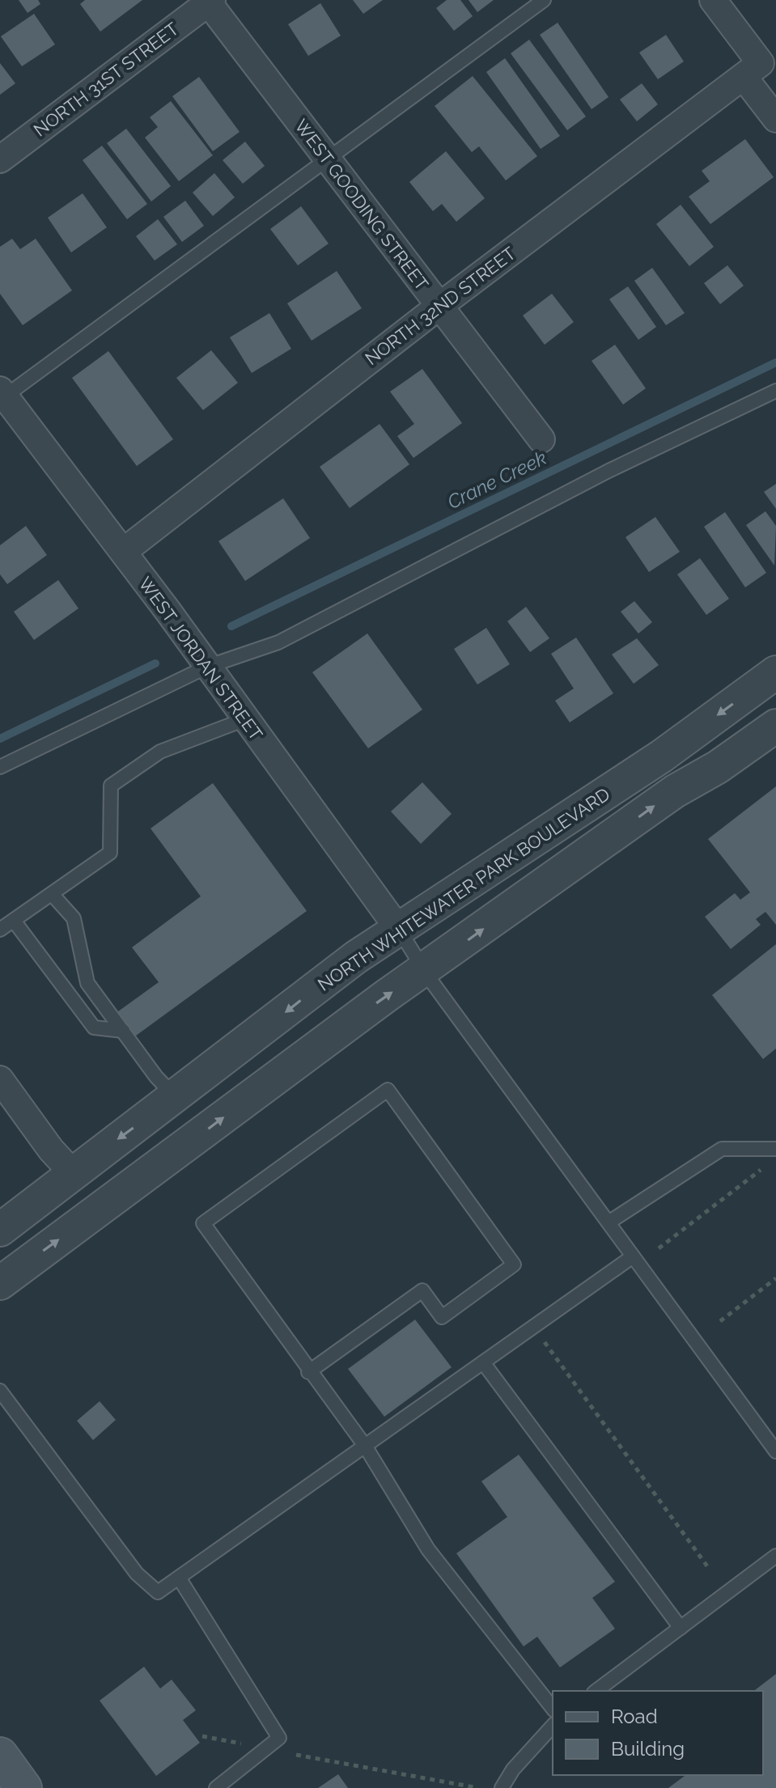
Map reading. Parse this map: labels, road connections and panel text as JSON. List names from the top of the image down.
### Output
{
  "streets": {
    "street": [
      "NORTH 31ST STREET",
      "WEST GOODING STREET",
      "NORTH 32ND STREET",
      "WEST JORDAN STREET",
      "NORTH WHITEWATER PARK BOULEVARD"
    ]
  },
  "crossings": [
    ["NORTH 31ST STREET", "WEST GOODING STREET"],
    ["WEST GOODING STREET", "NORTH 32ND STREET"],
    ["NORTH 32ND STREET", "WEST JORDAN STREET"],
    ["WEST JORDAN STREET", "NORTH WHITEWATER PARK BOULEVARD"]
  ],
  "water": ["Crane Creek"],
  "legend": ["Road", "Building"]
}
